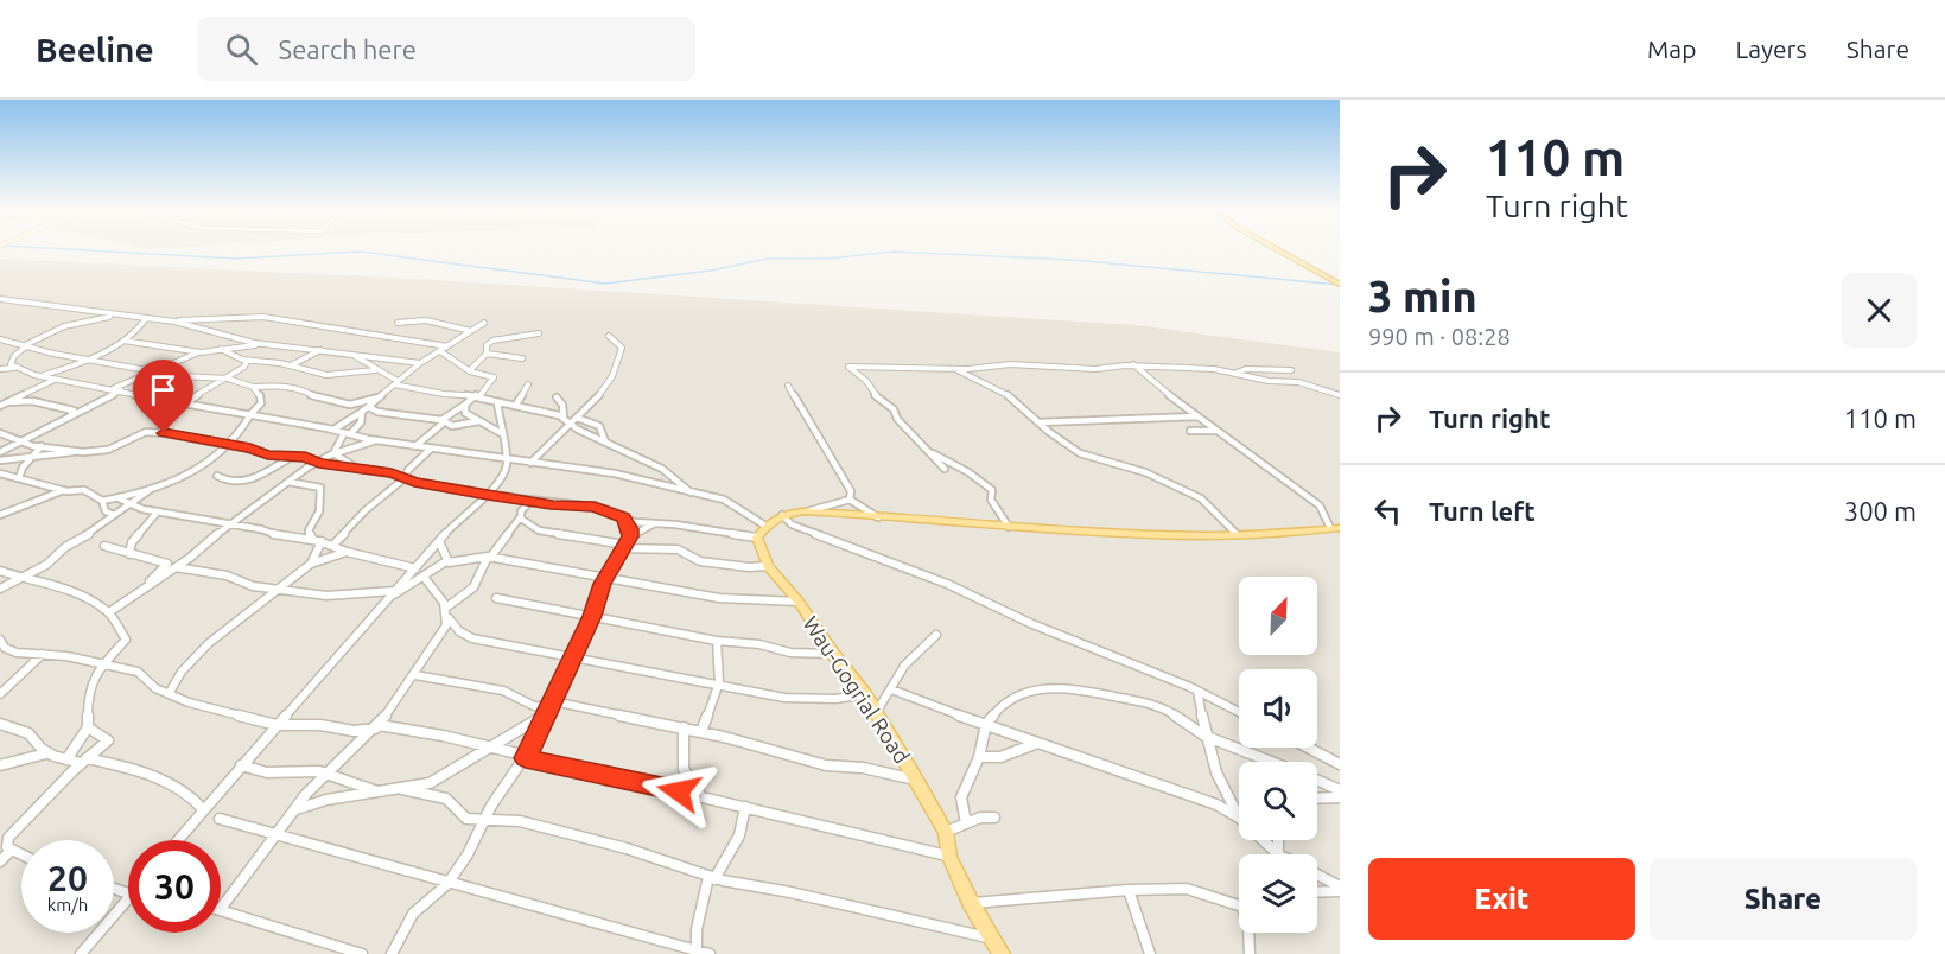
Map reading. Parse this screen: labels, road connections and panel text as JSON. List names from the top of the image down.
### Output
{
  "streets": {
    "main road": ["Wau-Gogrial Road"]
  },
  "north": "top right",
  "page": {
    "header": "Beeline",
    "search": "Search here",
    "nav": ["Map", "Layers", "Share"],
    "turn": ["110 m", "Turn right"],
    "heading": ["3 min", "990 m · 08:28"],
    "list": [
      {
        "name": "Turn right",
        "value": "110 m"
      },
      {
        "name": "Turn left",
        "value": "300 m"
      }
    ],
    "speed": "20 km/h",
    "limit": "30",
    "buttons": ["Exit", "Share"]
  }
}
